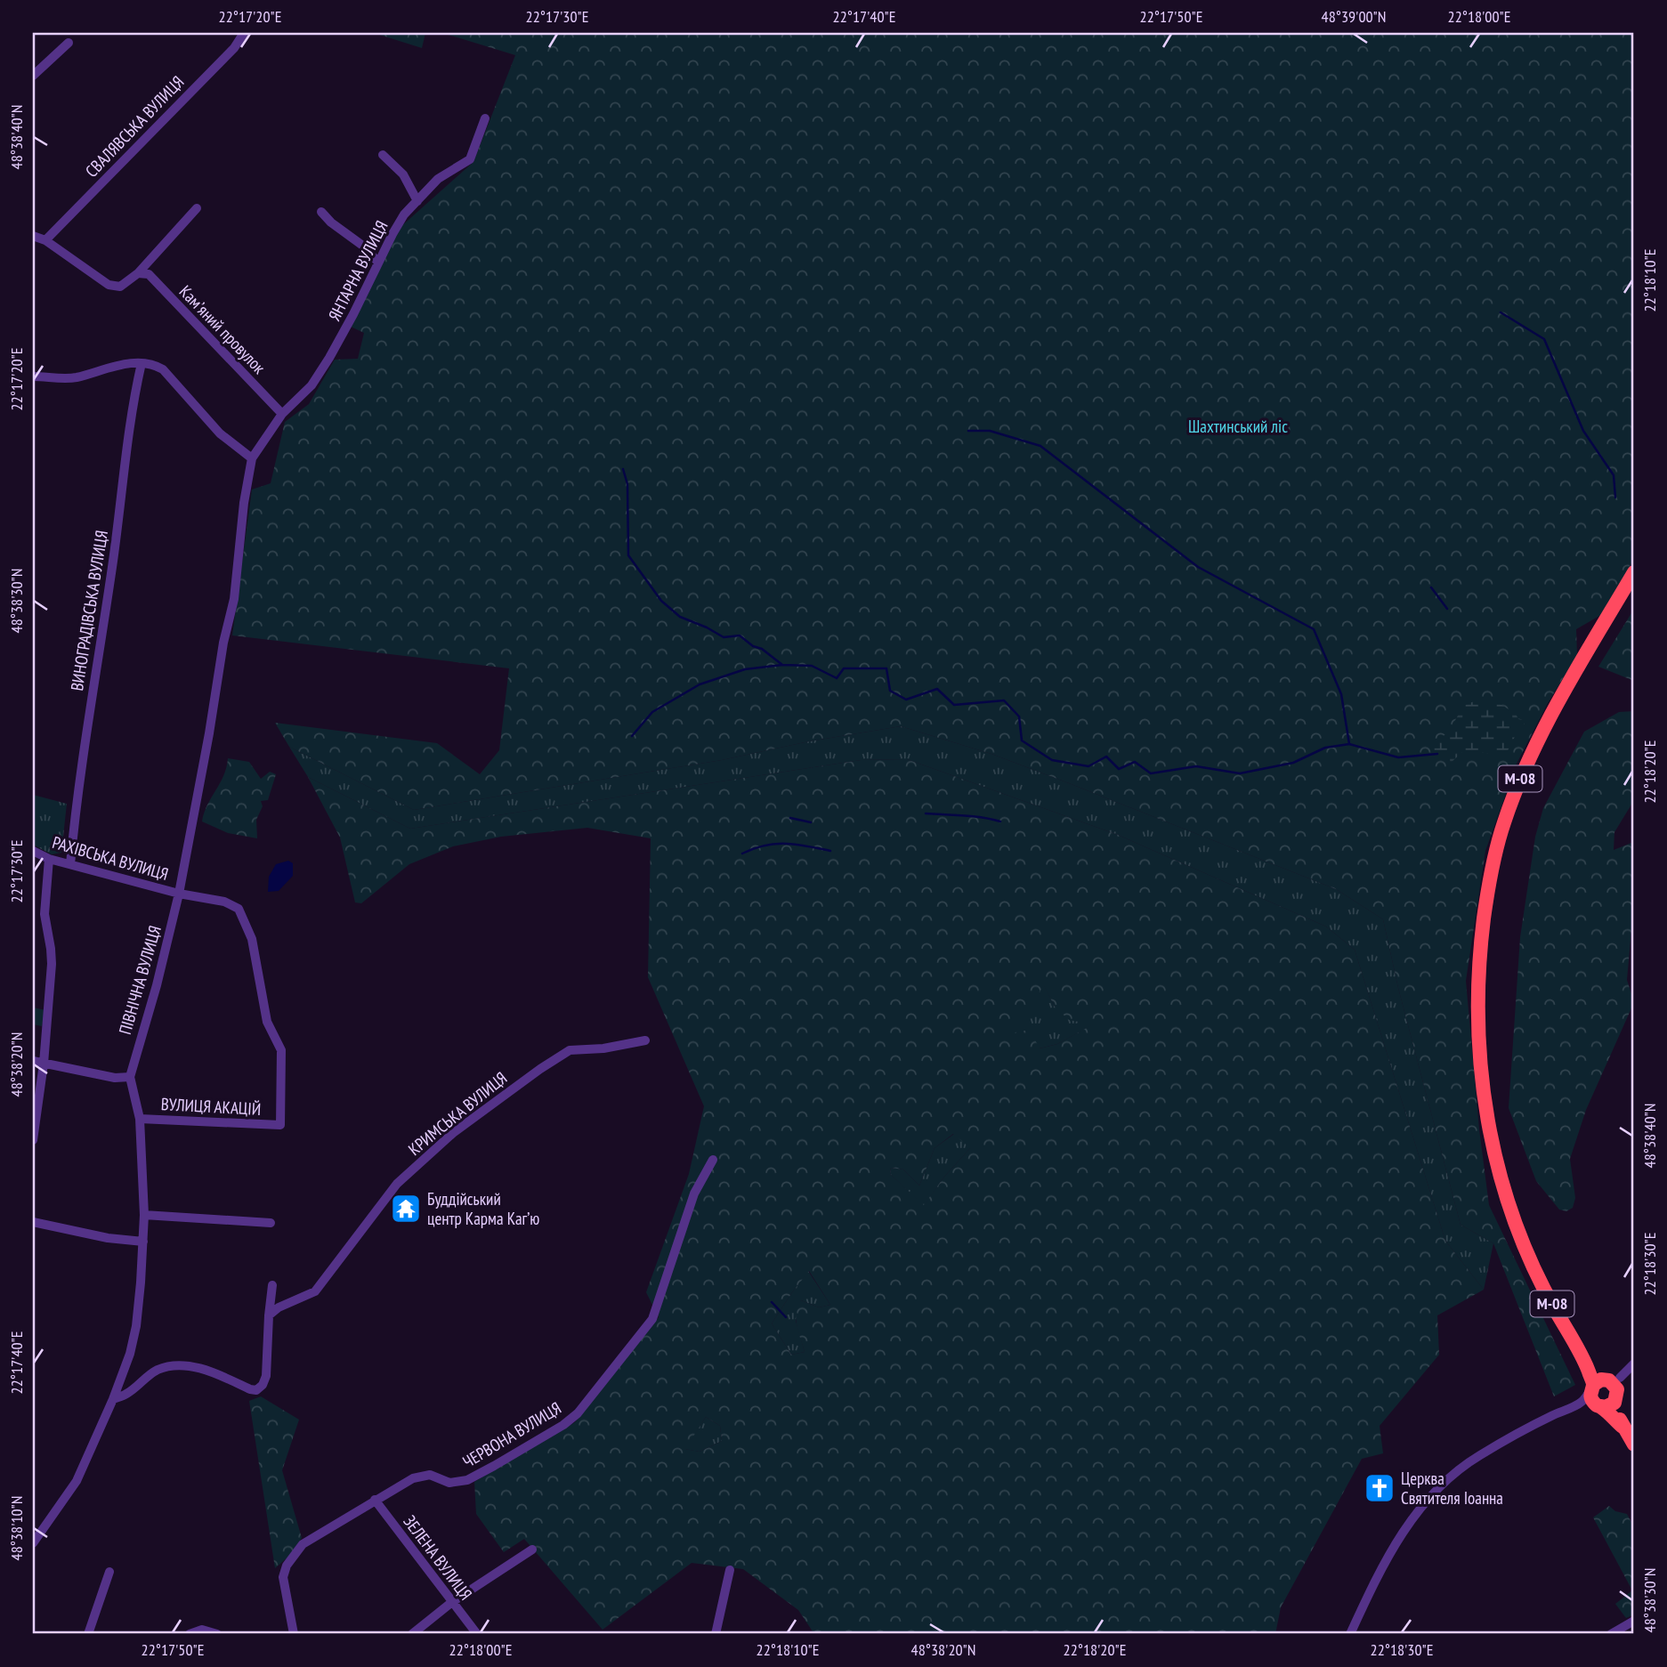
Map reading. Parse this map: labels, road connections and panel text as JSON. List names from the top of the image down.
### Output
{
  "streets": {
    "highway": ["М-08"],
    "street": [
      "СВАЛЯВСЬКА ВУЛИЦЯ",
      "ЯНТАРНА ВУЛИЦЯ",
      "Камʼяний провулок",
      "ВИНОГРАДІВСЬКА ВУЛИЦЯ",
      "РАХІВСЬКА ВУЛИЦЯ",
      "ПІВНІЧНА ВУЛИЦЯ",
      "ВУЛИЦЯ АКАЦІЙ",
      "КРИМСЬКА ВУЛИЦЯ",
      "ЧЕРВОНА ВУЛИЦЯ",
      "ЗЕЛЕНА ВУЛИЦЯ"
    ]
  },
  "crossings": [
    ["ЯНТАРНА ВУЛИЦЯ", "Камʼяний провулок"],
    ["ЯНТАРНА ВУЛИЦЯ", "ПІВНІЧНА ВУЛИЦЯ"],
    ["Камʼяний провулок", "ПІВНІЧНА ВУЛИЦЯ"],
    ["ВИНОГРАДІВСЬКА ВУЛИЦЯ", "РАХІВСЬКА ВУЛИЦЯ"],
    ["РАХІВСЬКА ВУЛИЦЯ", "ПІВНІЧНА ВУЛИЦЯ"],
    ["РАХІВСЬКА ВУЛИЦЯ", "ВУЛИЦЯ АКАЦІЙ"],
    ["ПІВНІЧНА ВУЛИЦЯ", "ВУЛИЦЯ АКАЦІЙ"],
    ["ЧЕРВОНА ВУЛИЦЯ", "ЗЕЛЕНА ВУЛИЦЯ"]
  ],
  "parks": ["Шахтинський ліс"],
  "places": {
    "temple": ["Буддійський центр Карма Кагʼю"],
    "church": ["Церква Святителя Іоанна"]
  },
  "coordinates": [
    "22°17'20\"E",
    "22°17'30\"E",
    "22°17'40\"E",
    "22°17'50\"E",
    "48°39'00\"N",
    "22°18'00\"E",
    "48°38'40\"N",
    "22°18'10\"E",
    "48°38'30\"N",
    "22°18'20\"E",
    "48°38'20\"N",
    "22°18'30\"E",
    "48°38'10\"N"
  ]
}
